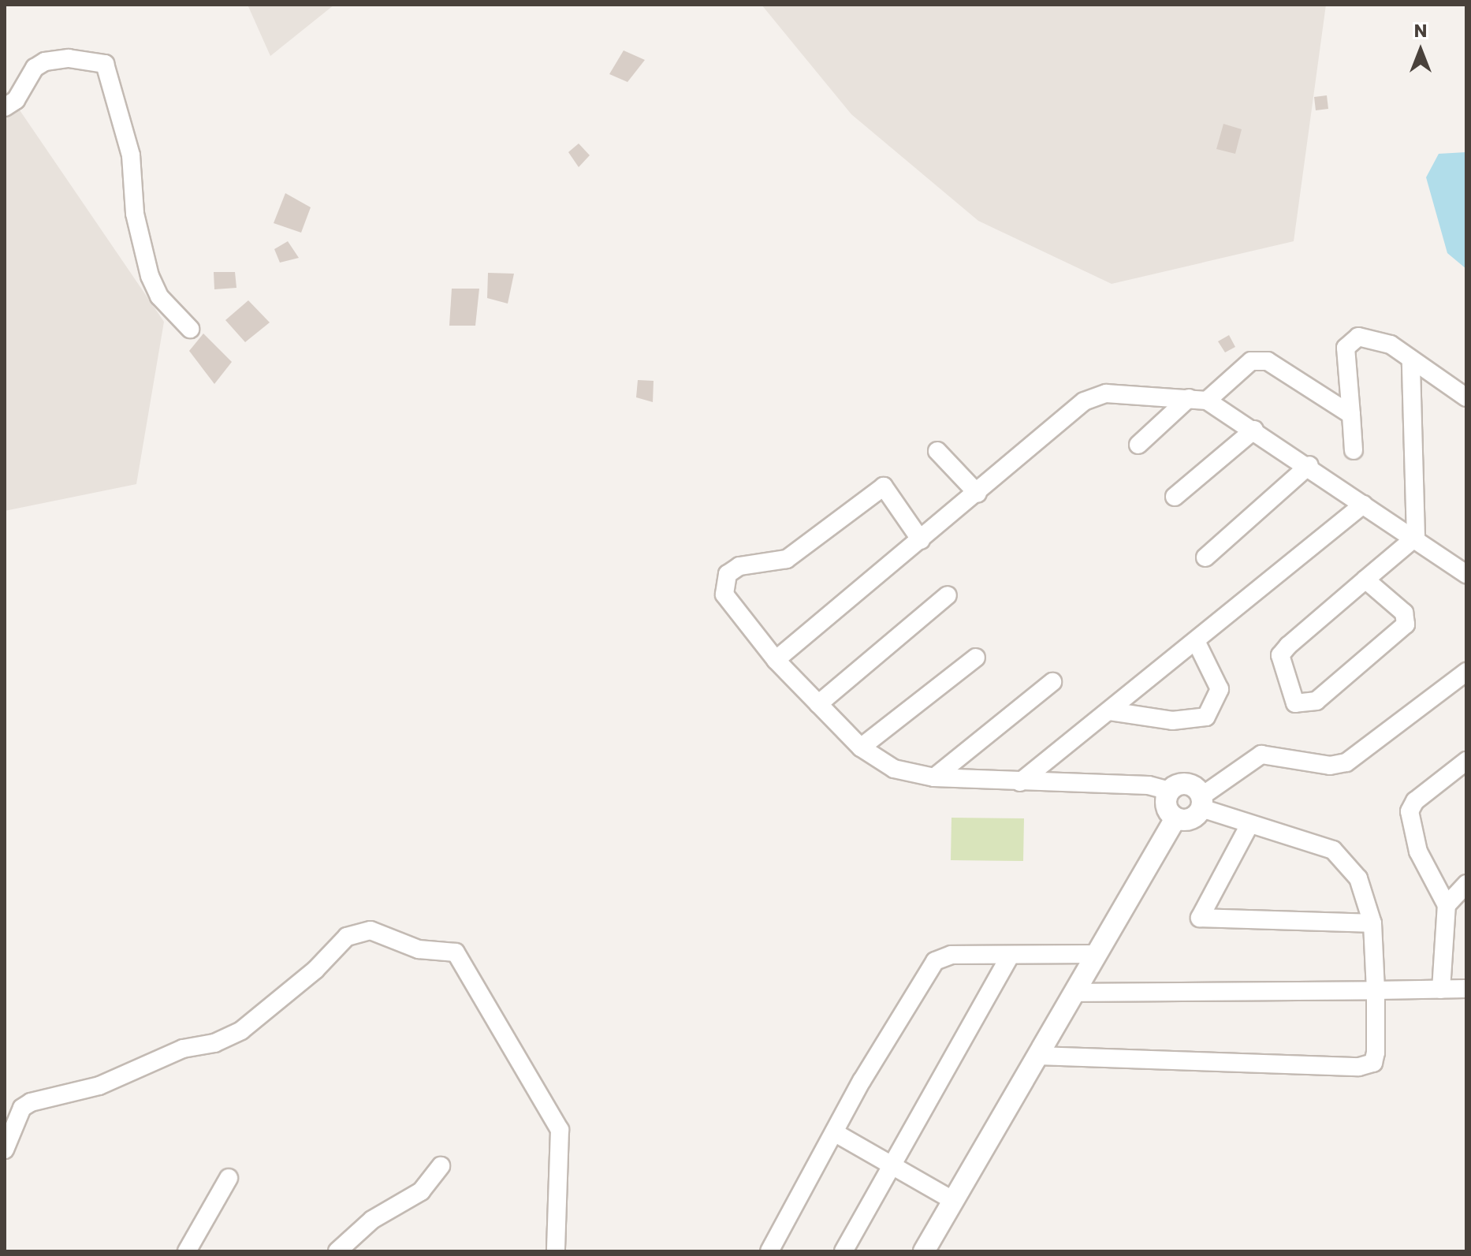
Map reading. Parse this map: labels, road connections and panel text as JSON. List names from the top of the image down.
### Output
{
  "north": "top"
}
